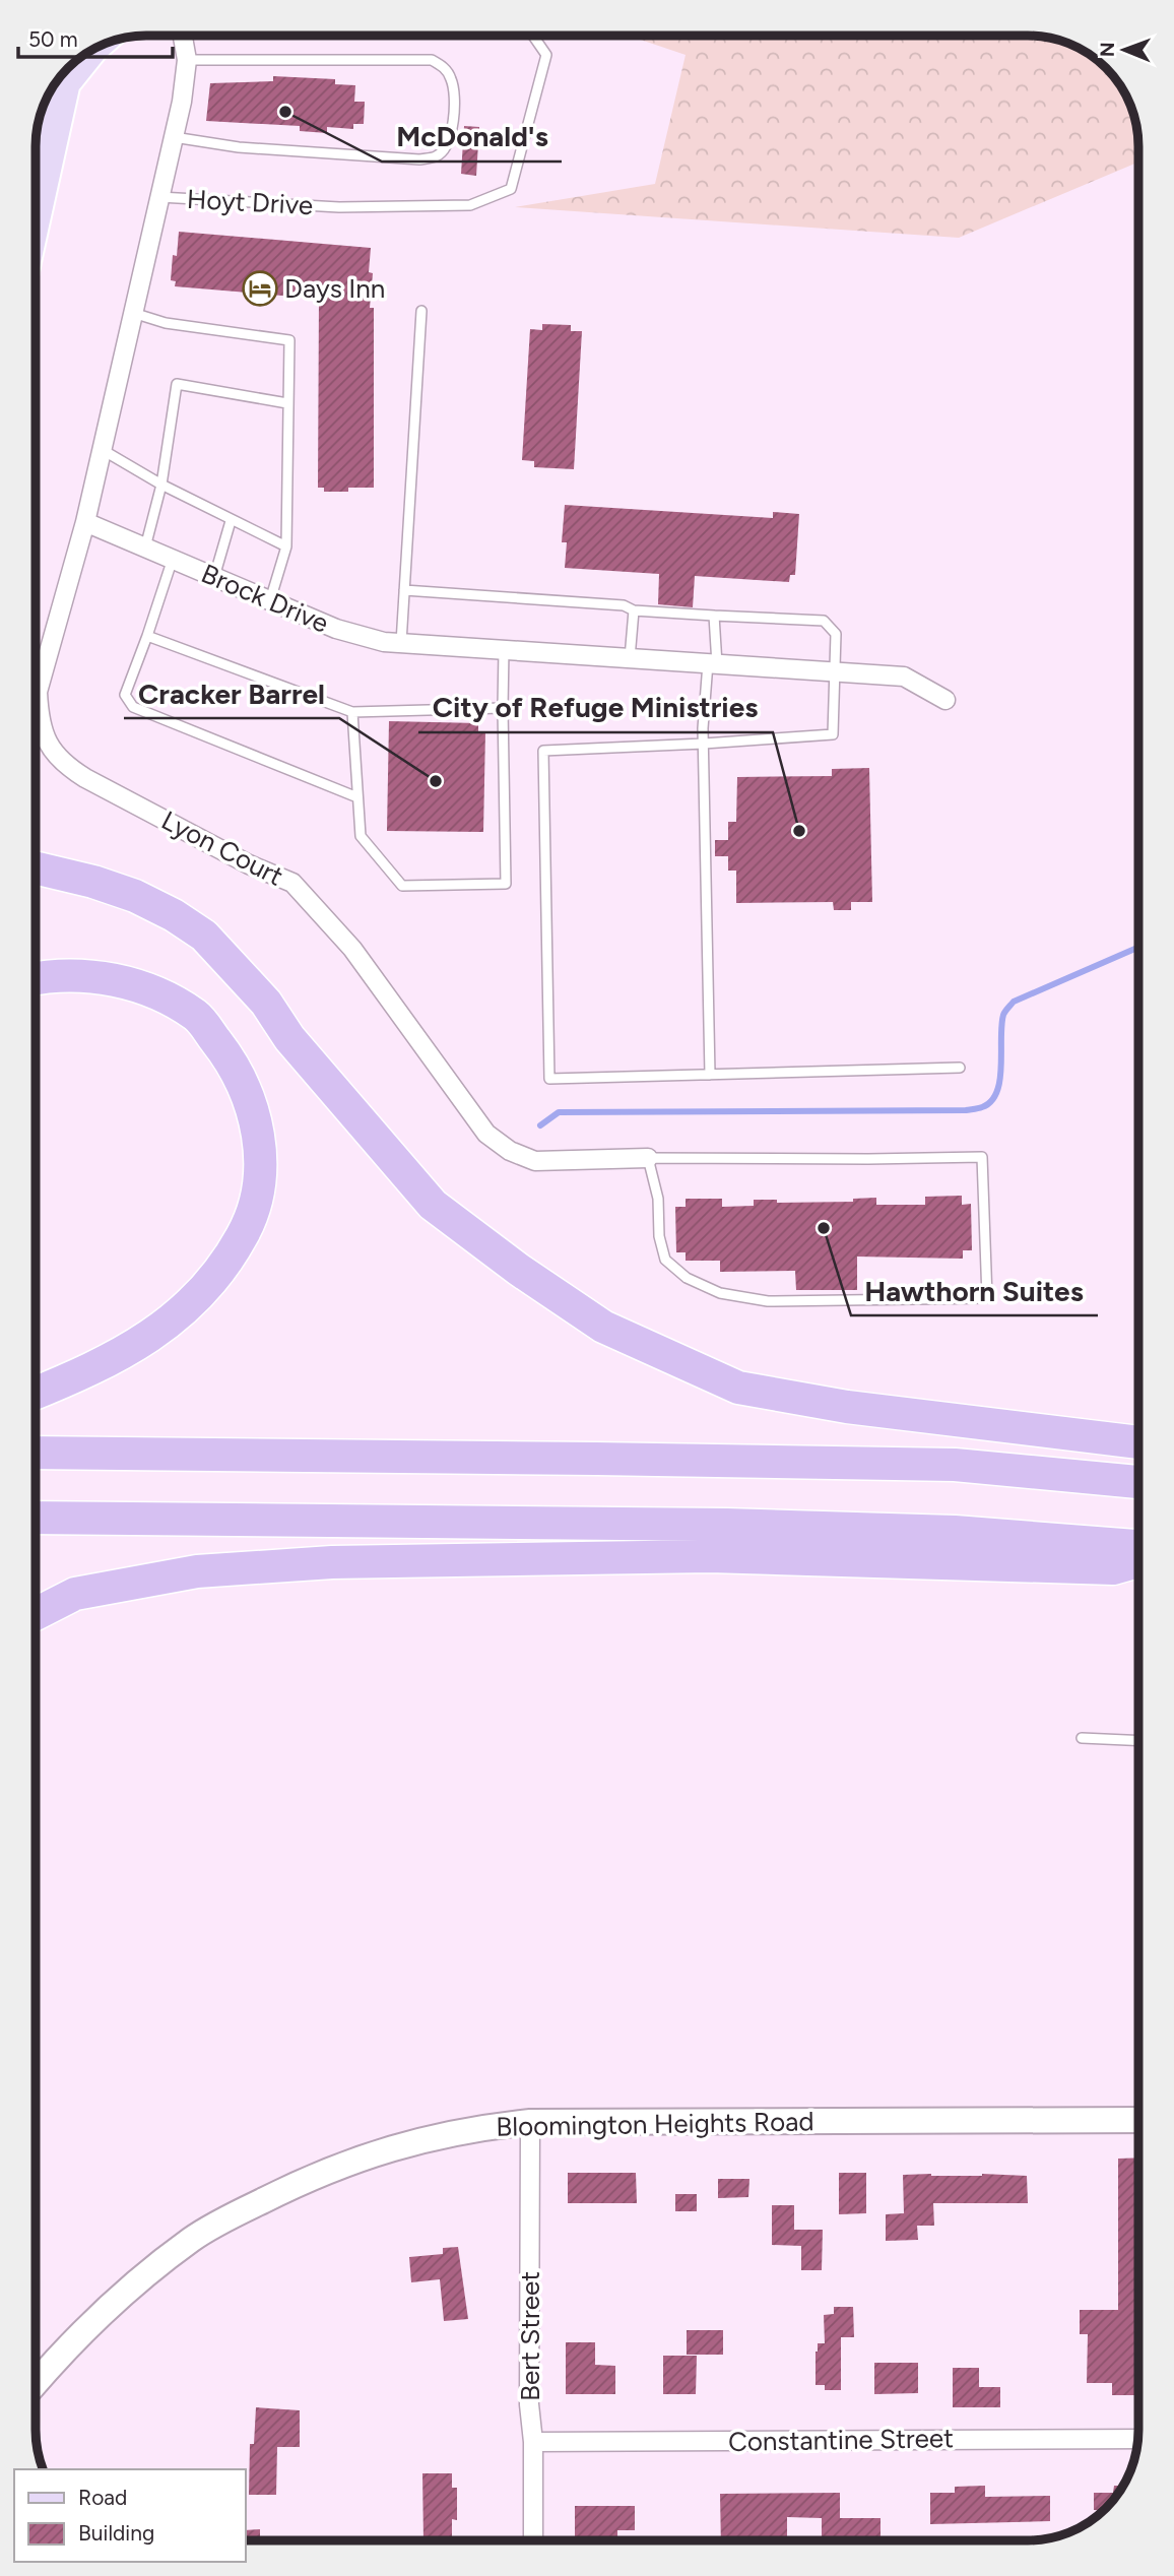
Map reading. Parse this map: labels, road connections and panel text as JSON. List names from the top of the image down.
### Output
{
  "streets": {
    "main road": ["Bloomington Heights Road"],
    "street": [
      "Brock Drive",
      "Lyon Court",
      "Bert Street",
      "Constantine Street"
    ],
    "lane": ["Hoyt Drive"]
  },
  "crossings": [
    ["Brock Drive", "Lyon Court"],
    ["Bloomington Heights Road", "Bert Street"],
    ["Bert Street", "Constantine Street"]
  ],
  "places": {
    "other": [
      "McDonald's",
      "Cracker Barrel",
      "City of Refuge Ministries",
      "Hawthorn Suites"
    ],
    "hotel": ["Days Inn"]
  },
  "legend": ["Road", "Building"],
  "scale_bar": "50 m",
  "north": "left"
}
